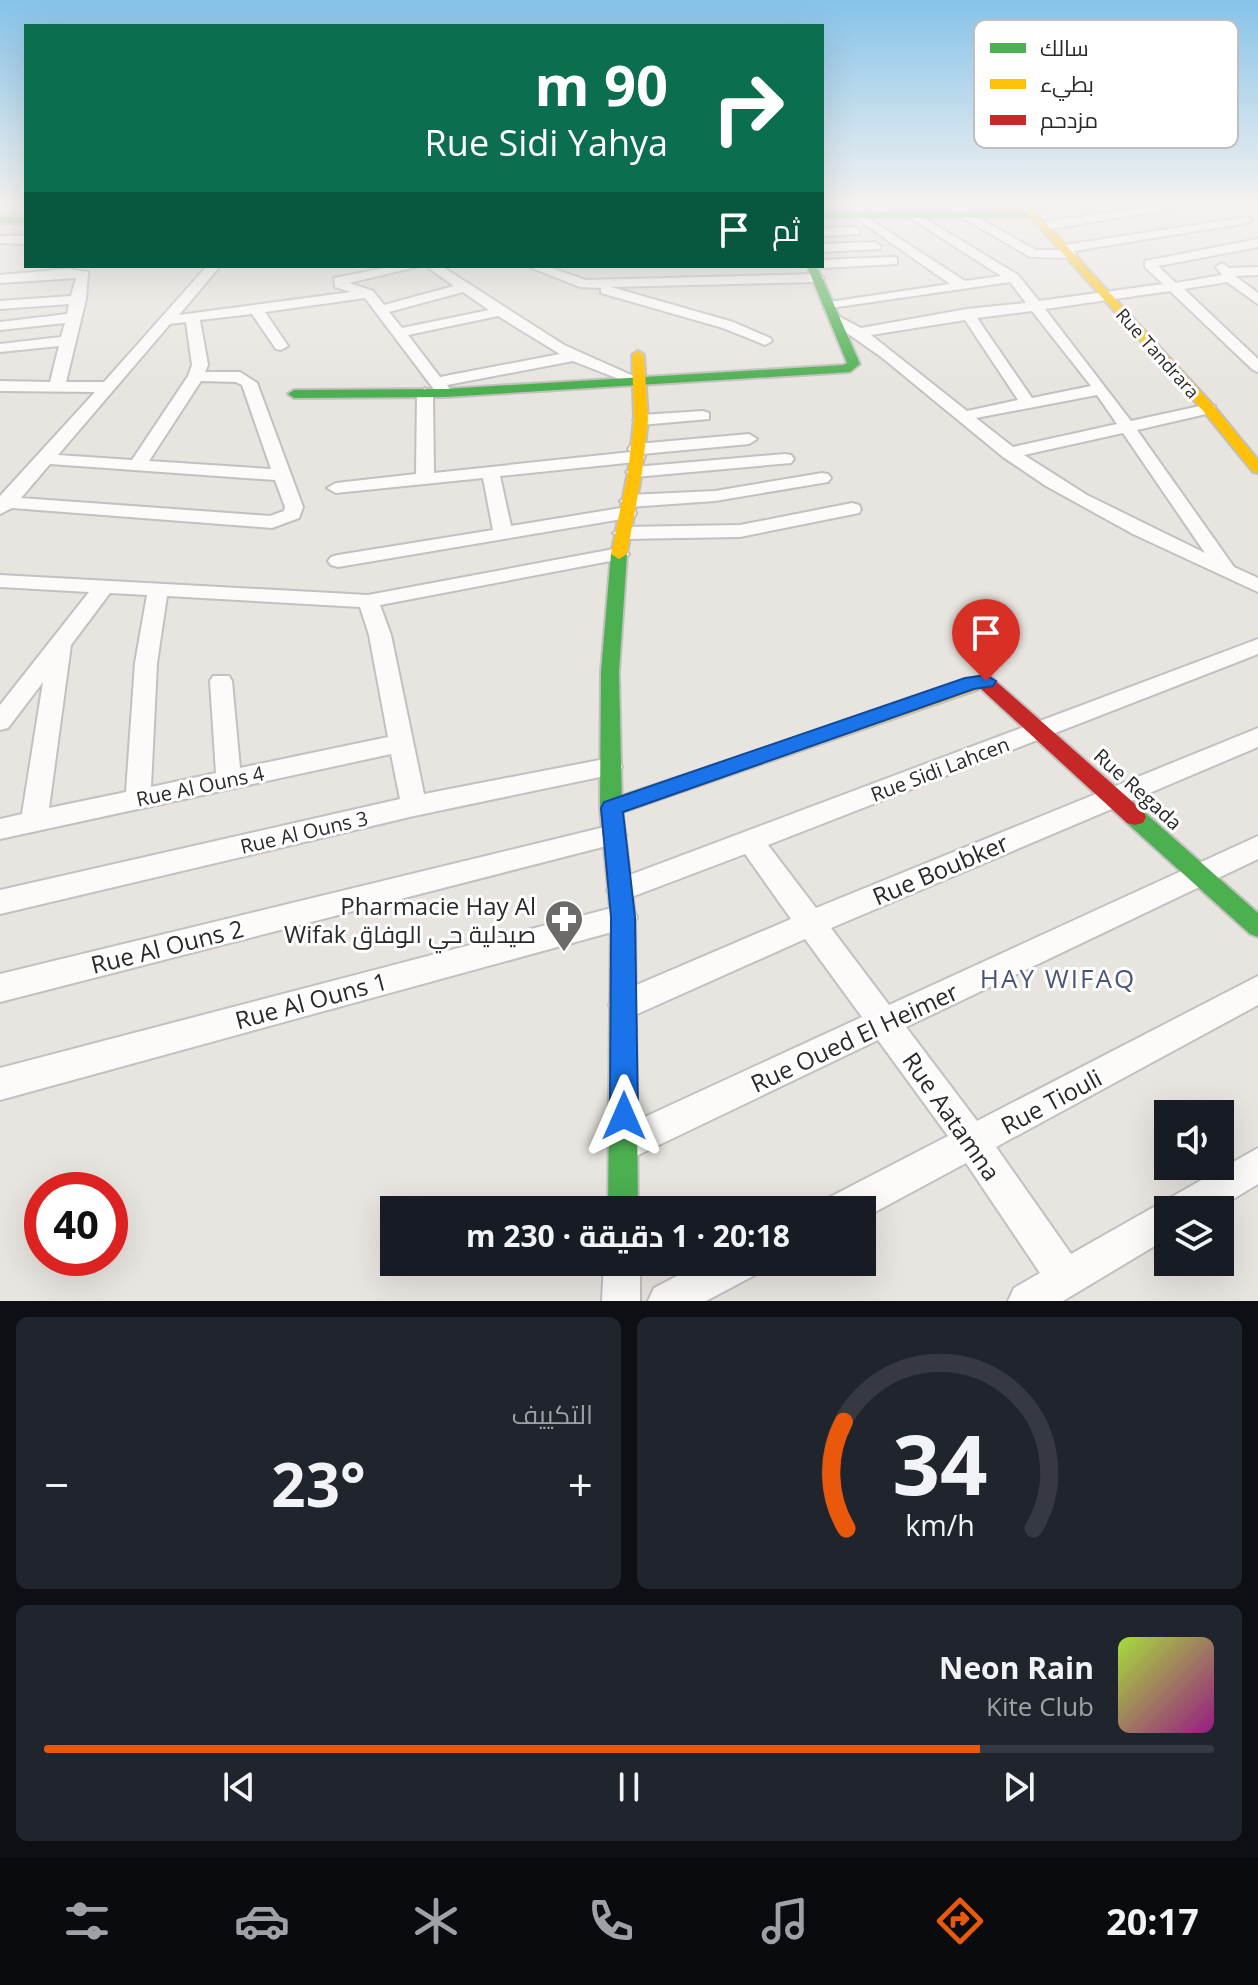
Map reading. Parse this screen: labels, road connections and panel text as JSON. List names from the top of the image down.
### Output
{
  "streets": {
    "street": [
      "Rue Tandrara",
      "Rue Sidi Lahcen",
      "Rue Al Ouns 4",
      "Rue Regada",
      "Rue Al Ouns 3",
      "Rue Boubker",
      "Rue Al Ouns 2",
      "Rue Al Ouns 1",
      "Rue Oued El Heimer",
      "Rue Tiouli",
      "Rue Aatamna"
    ]
  },
  "crossings": [
    ["Rue Sidi Lahcen", "Rue Regada"],
    ["Rue Sidi Lahcen", "Rue Al Ouns 1"],
    ["Rue Sidi Lahcen", "Rue Aatamna"],
    ["Rue Regada", "Rue Boubker"],
    ["Rue Regada", "Rue Al Ouns 2"],
    ["Rue Regada", "Rue Oued El Heimer"],
    ["Rue Boubker", "Rue Aatamna"],
    ["Rue Oued El Heimer", "Rue Aatamna"],
    ["Rue Tiouli", "Rue Aatamna"]
  ],
  "districts": ["HAY WIFAQ"],
  "places": {
    "pharmacy": ["Pharmacie Hay Al Wifak صيدلية حي الوفاق"]
  },
  "legend": ["سالك", "بطيء", "مزدحم"],
  "page": {
    "turn": ["90 m", "Rue Sidi Yahya"],
    "then": "ثم",
    "limit": "40",
    "trip": "20:18 · 1 دقيقة · 230 m",
    "tile": "التكييف",
    "heat": ["−", "23°", "+"],
    "song": ["Neon Rain", "Kite Club"],
    "tabs": "20:17",
    "gauge": ["34", "km/h"]
  }
}
